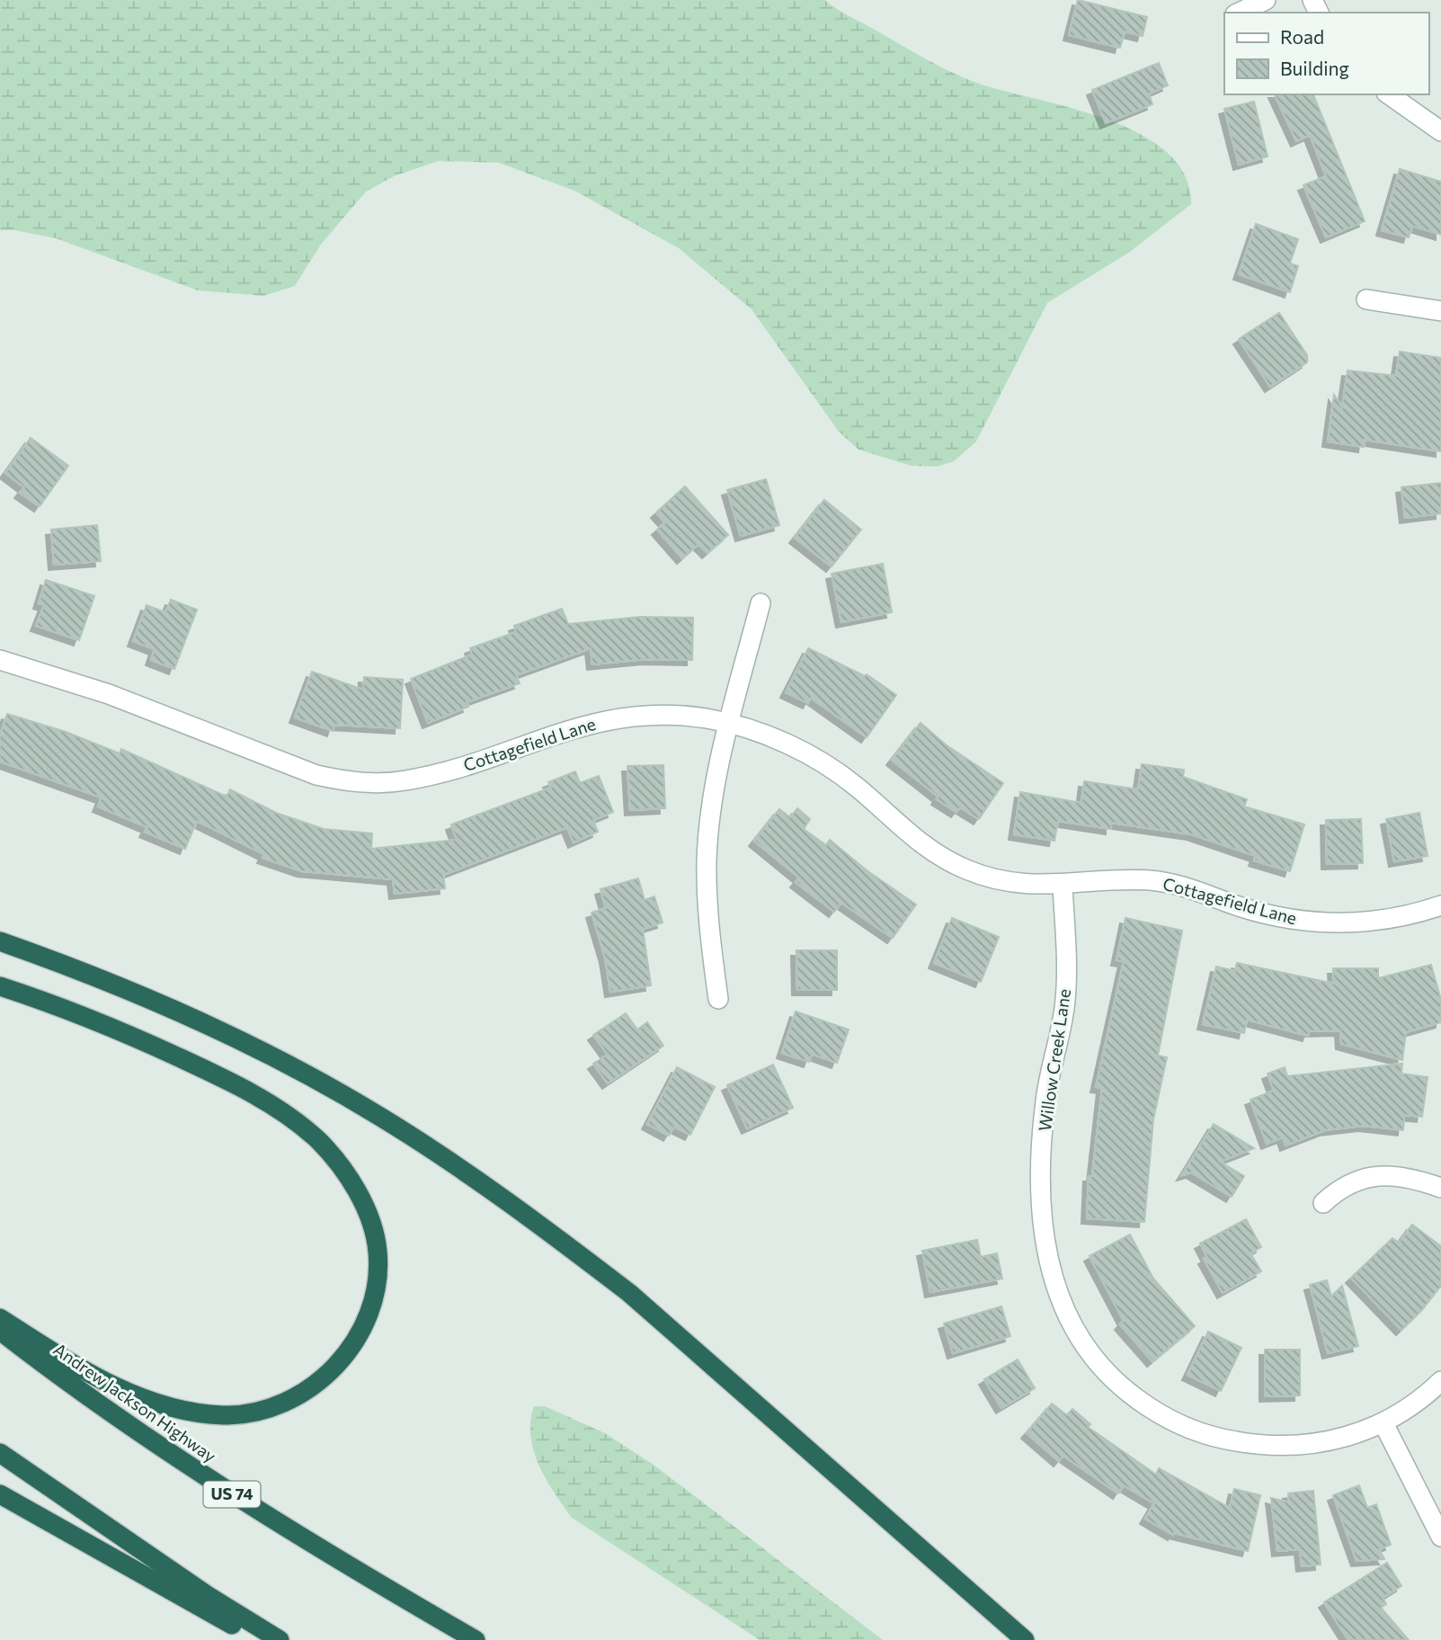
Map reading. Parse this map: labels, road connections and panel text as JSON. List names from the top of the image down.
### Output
{
  "streets": {
    "highway": ["Andrew Jackson Highway", "US 74"],
    "street": ["Cottagefield Lane", "Willow Creek Lane"]
  },
  "crossings": [
    ["Cottagefield Lane", "Willow Creek Lane"]
  ],
  "legend": ["Road", "Building"]
}
